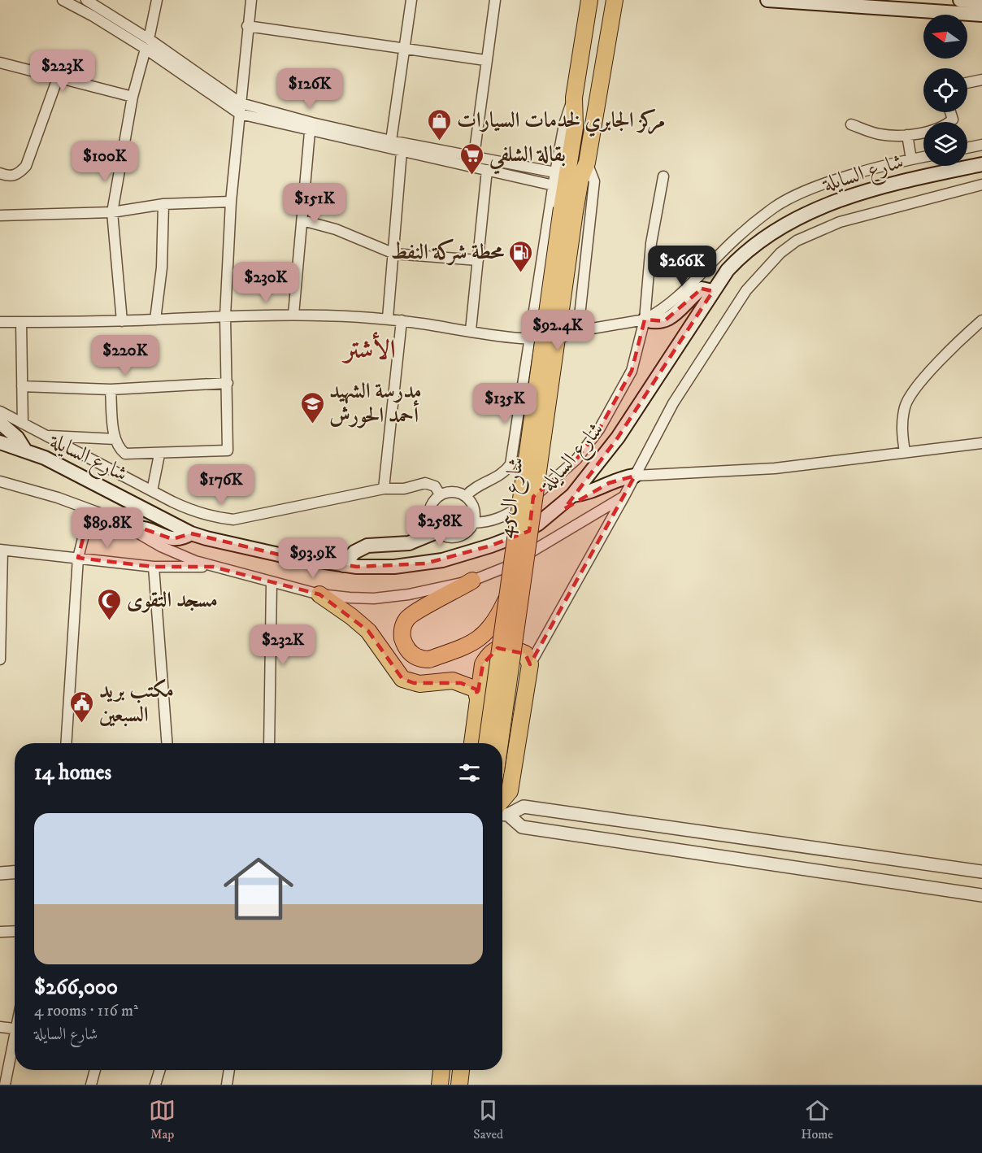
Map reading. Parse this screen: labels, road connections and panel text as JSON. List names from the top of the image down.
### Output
{
  "streets": {
    "main road": ["شارع السايلة", "شارع ال45"]
  },
  "districts": ["الأشتر"],
  "places": {
    "shop": ["مركز الجابري لخدمات السيارات"],
    "supermarket": ["بقالة الشلفي"],
    "fuel station": ["محطة شركة النفط"],
    "school or university": ["مدرسة الشهيد أحمد الحورش"],
    "mosque": ["مسجد التقوى"],
    "public building": ["مكتب بريد السبعين"]
  },
  "north": "left",
  "page": {
    "price": [
      "$223K",
      "$126K",
      "$100K",
      "$151K",
      "$266K",
      "$230K",
      "$92.4K",
      "$220K",
      "$135K",
      "$176K",
      "$258K",
      "$89.8K",
      "$93.9K",
      "$232K"
    ],
    "heading": "14 homes",
    "list": [
      {
        "name": "$266,000",
        "note": "4 rooms · 116 m² · شارع السايلة"
      }
    ],
    "tabs": ["Map", "Saved", "Home"]
  }
}
